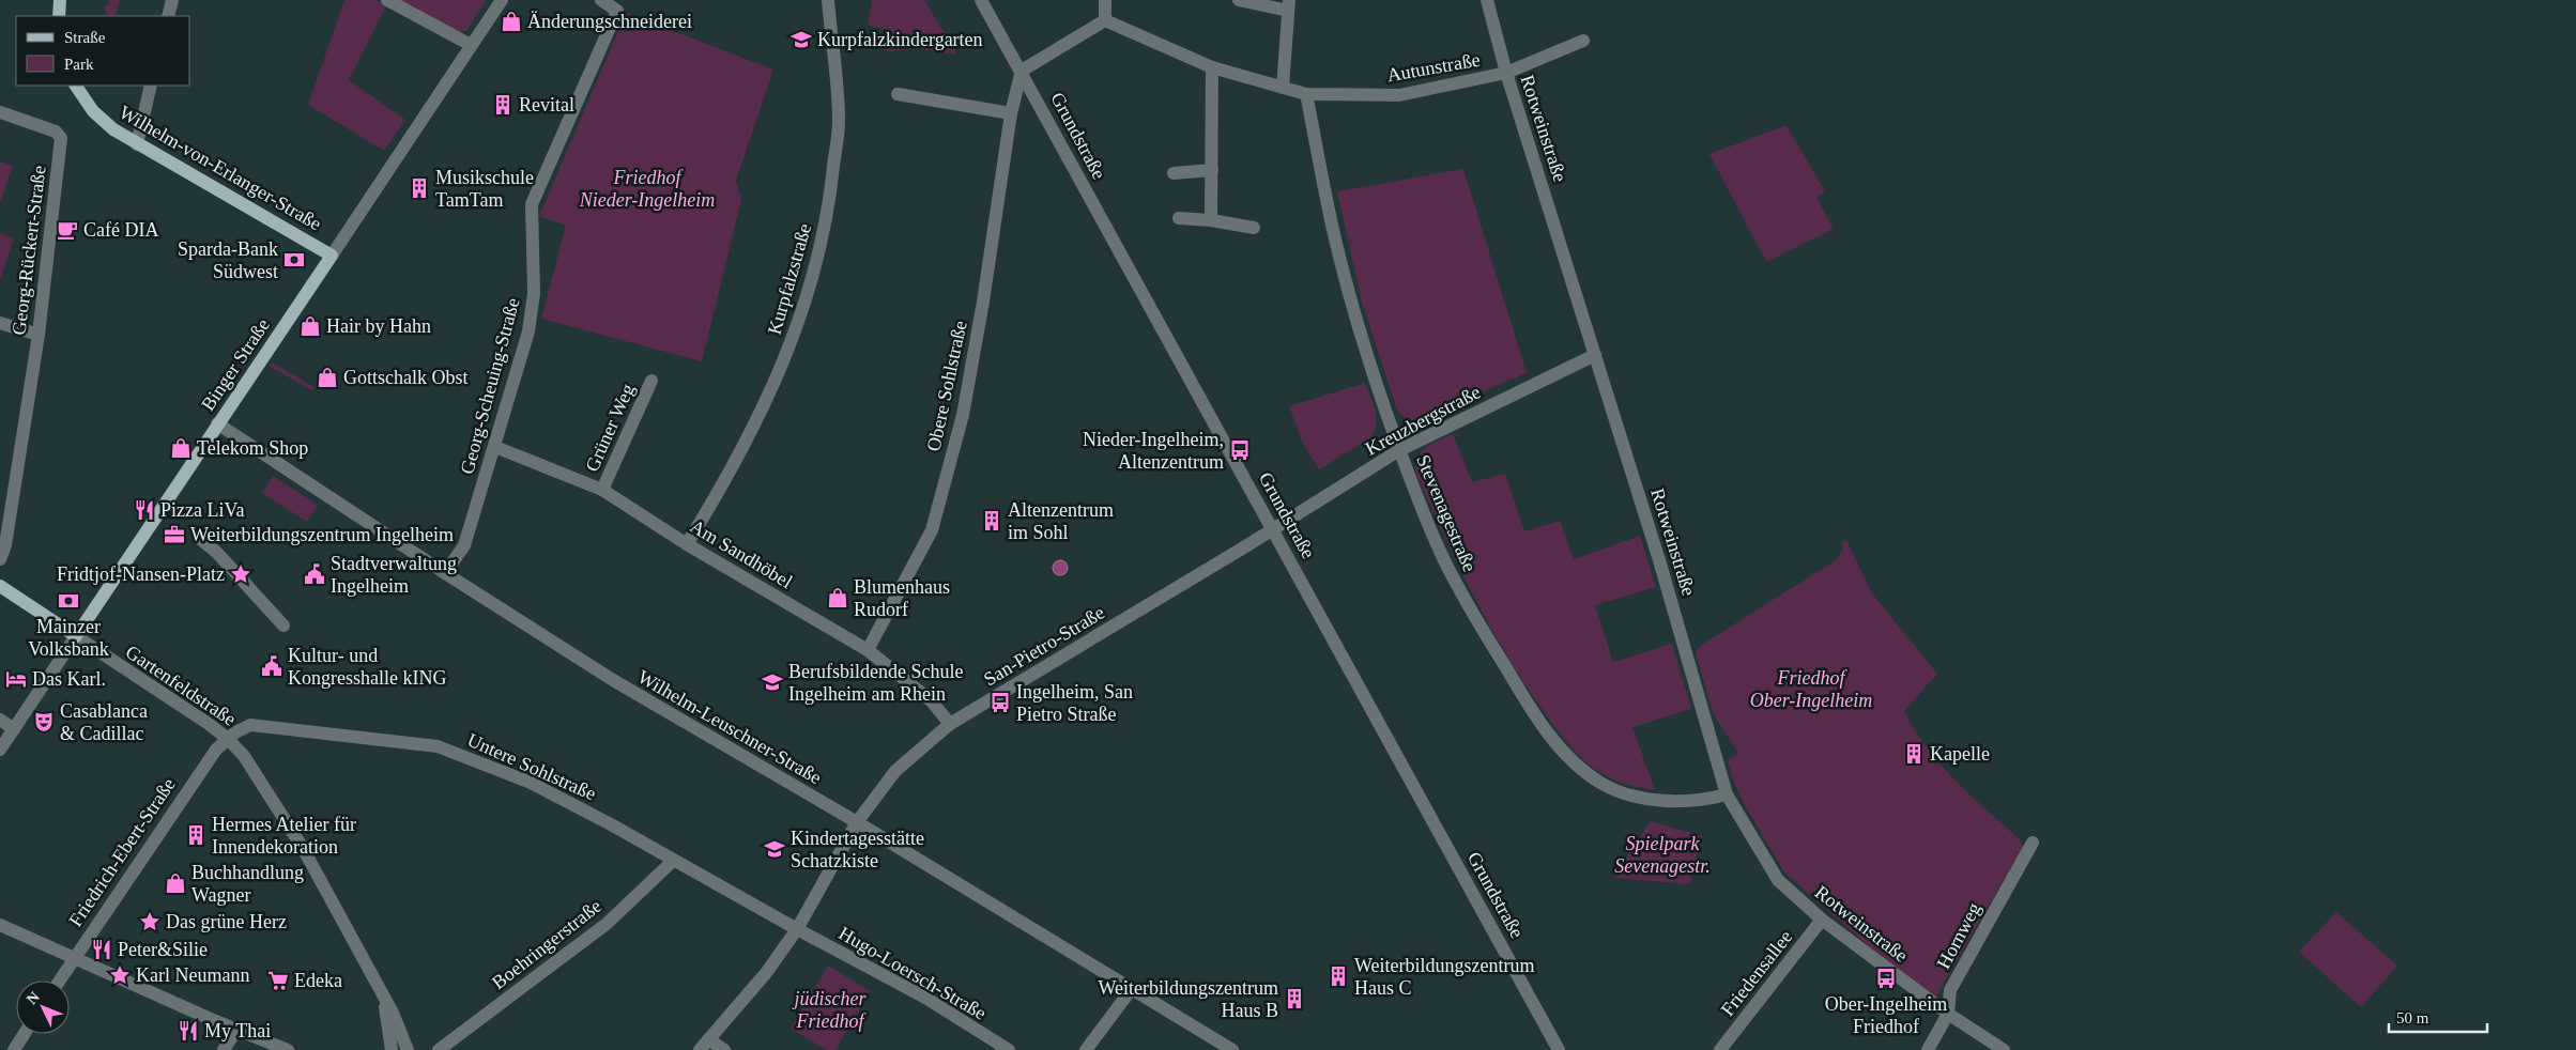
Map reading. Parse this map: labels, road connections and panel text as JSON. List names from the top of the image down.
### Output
{
  "streets": {
    "main road": ["Wilhelm-von-Erlanger-Straße", "Binger Straße"],
    "street": [
      "Autunstraße",
      "Rotweinstraße",
      "Grundstraße",
      "Georg-Rückert-Straße",
      "Kurpfalzstraße",
      "Georg-Scheuing-Straße",
      "Obere Sohlstraße",
      "Kreuzbergstraße",
      "Grüner Weg",
      "Stevenagestraße",
      "Am Sandhöbel",
      "San-Pietro-Straße",
      "Gartenfeldstraße",
      "Wilhelm-Leuschner-Straße",
      "Untere Sohlstraße",
      "Friedrich-Ebert-Straße",
      "Hornweg",
      "Boehringerstraße",
      "Hugo-Loersch-Straße",
      "Friedensallee"
    ]
  },
  "crossings": [
    ["Autunstraße", "Rotweinstraße"],
    ["Autunstraße", "Stevenagestraße"],
    ["Rotweinstraße", "Kreuzbergstraße"],
    ["Rotweinstraße", "Stevenagestraße"],
    ["Rotweinstraße", "Hornweg"],
    ["Rotweinstraße", "Friedensallee"],
    ["Grundstraße", "Obere Sohlstraße"],
    ["Grundstraße", "Kreuzbergstraße"],
    ["Grundstraße", "San-Pietro-Straße"],
    ["Wilhelm-von-Erlanger-Straße", "Binger Straße"],
    ["Kurpfalzstraße", "Am Sandhöbel"],
    ["Binger Straße", "Gartenfeldstraße"],
    ["Binger Straße", "Wilhelm-Leuschner-Straße"],
    ["Georg-Scheuing-Straße", "Am Sandhöbel"],
    ["Georg-Scheuing-Straße", "Wilhelm-Leuschner-Straße"],
    ["Obere Sohlstraße", "Am Sandhöbel"],
    ["Kreuzbergstraße", "Stevenagestraße"],
    ["Kreuzbergstraße", "San-Pietro-Straße"],
    ["Grüner Weg", "Am Sandhöbel"],
    ["Am Sandhöbel", "San-Pietro-Straße"],
    ["San-Pietro-Straße", "Wilhelm-Leuschner-Straße"],
    ["San-Pietro-Straße", "Untere Sohlstraße"],
    ["San-Pietro-Straße", "Hugo-Loersch-Straße"],
    ["Gartenfeldstraße", "Untere Sohlstraße"],
    ["Gartenfeldstraße", "Friedrich-Ebert-Straße"],
    ["Untere Sohlstraße", "Friedrich-Ebert-Straße"],
    ["Untere Sohlstraße", "Boehringerstraße"],
    ["Untere Sohlstraße", "Hugo-Loersch-Straße"]
  ],
  "parks": [
    "Friedhof Nieder-Ingelheim",
    "Friedhof Ober-Ingelheim",
    "Spielpark Sevenagestr.",
    "jüdischer Friedhof"
  ],
  "places": {
    "shop": [
      "Änderungschneiderei",
      "Hair by Hahn",
      "Gottschalk Obst",
      "Telekom Shop",
      "Blumenhaus Rudorf",
      "Buchhandlung Wagner"
    ],
    "school or university": ["Kurpfalzkindergarten", "Berufsbildende Schule Ingelheim am Rhein", "Kindertagesstätte Schatzkiste"],
    "building": [
      "Revital",
      "Musikschule TamTam",
      "Altenzentrum im Sohl",
      "Kapelle",
      "Hermes Atelier für Innendekoration",
      "Weiterbildungszentrum Haus C",
      "Weiterbildungszentrum Haus B"
    ],
    "cafe": ["Café DIA"],
    "bank": ["Sparda-Bank Südwest", "Mainzer Volksbank"],
    "bus stop": ["Nieder-Ingelheim, Altenzentrum", "Ingelheim, San Pietro Straße", "Ober-Ingelheim Friedhof"],
    "restaurant": ["Pizza LiVa", "Peter&Silie", "My Thai"],
    "office": ["Weiterbildungszentrum Ingelheim"],
    "place": ["Fridtjof-Nansen-Platz", "Das grüne Herz", "Karl Neumann"],
    "public building": ["Stadtverwaltung Ingelheim", "Kultur- und Kongresshalle kING"],
    "hotel": ["Das Karl."],
    "theatre": ["Casablanca & Cadillac"],
    "supermarket": ["Edeka"]
  },
  "legend": ["Straße", "Park"],
  "scale_bar": "50 m",
  "north": "top left"
}
